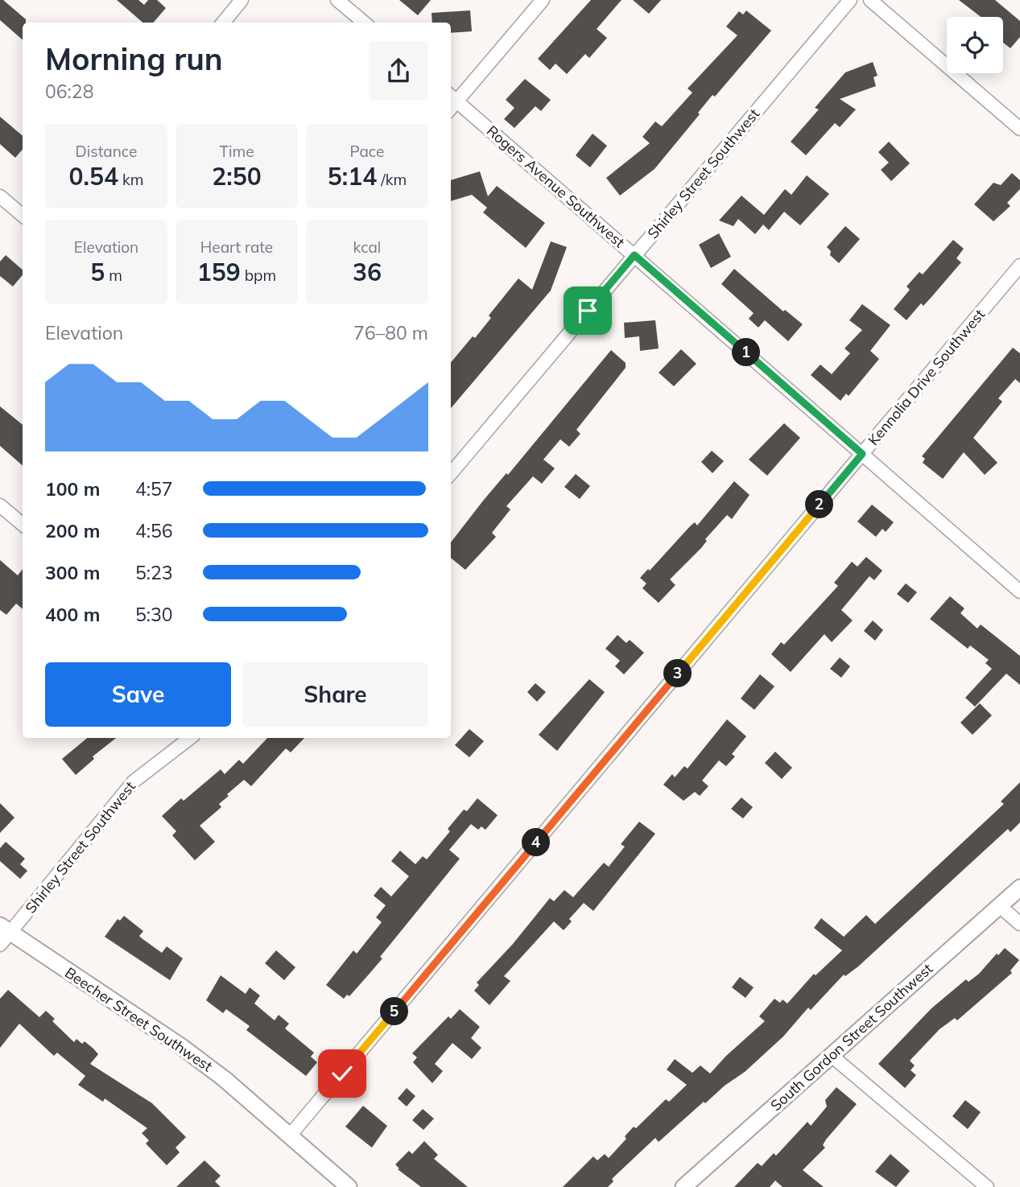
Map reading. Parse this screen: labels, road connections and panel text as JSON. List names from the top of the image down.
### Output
{
  "streets": {
    "street": [
      "Shirley Street Southwest",
      "Rogers Avenue Southwest",
      "Kennolia Drive Southwest",
      "Beecher Street Southwest",
      "South Gordon Street Southwest"
    ]
  },
  "crossings": [
    ["Shirley Street Southwest", "Rogers Avenue Southwest"],
    ["Shirley Street Southwest", "Beecher Street Southwest"],
    ["Rogers Avenue Southwest", "Kennolia Drive Southwest"],
    ["Kennolia Drive Southwest", "Beecher Street Southwest"]
  ],
  "page": {
    "heading": ["Morning run", "06:28"],
    "stats": [
      ["Distance", "0.54 km"],
      ["Time", "2:50"],
      ["Pace", "5:14 /km"],
      ["Elevation", "5 m"],
      ["Heart rate", "159 bpm"],
      ["kcal", "36"]
    ],
    "chart": ["Elevation", "76–80 m"],
    "pins": [
      "1",
      "2",
      "3",
      "4",
      "5"
    ],
    "list": [
      {
        "name": "100 m",
        "note": "4:57"
      },
      {
        "name": "200 m",
        "note": "4:56"
      },
      {
        "name": "300 m",
        "note": "5:23"
      },
      {
        "name": "400 m",
        "note": "5:30"
      }
    ],
    "buttons": ["Save", "Share"]
  }
}
